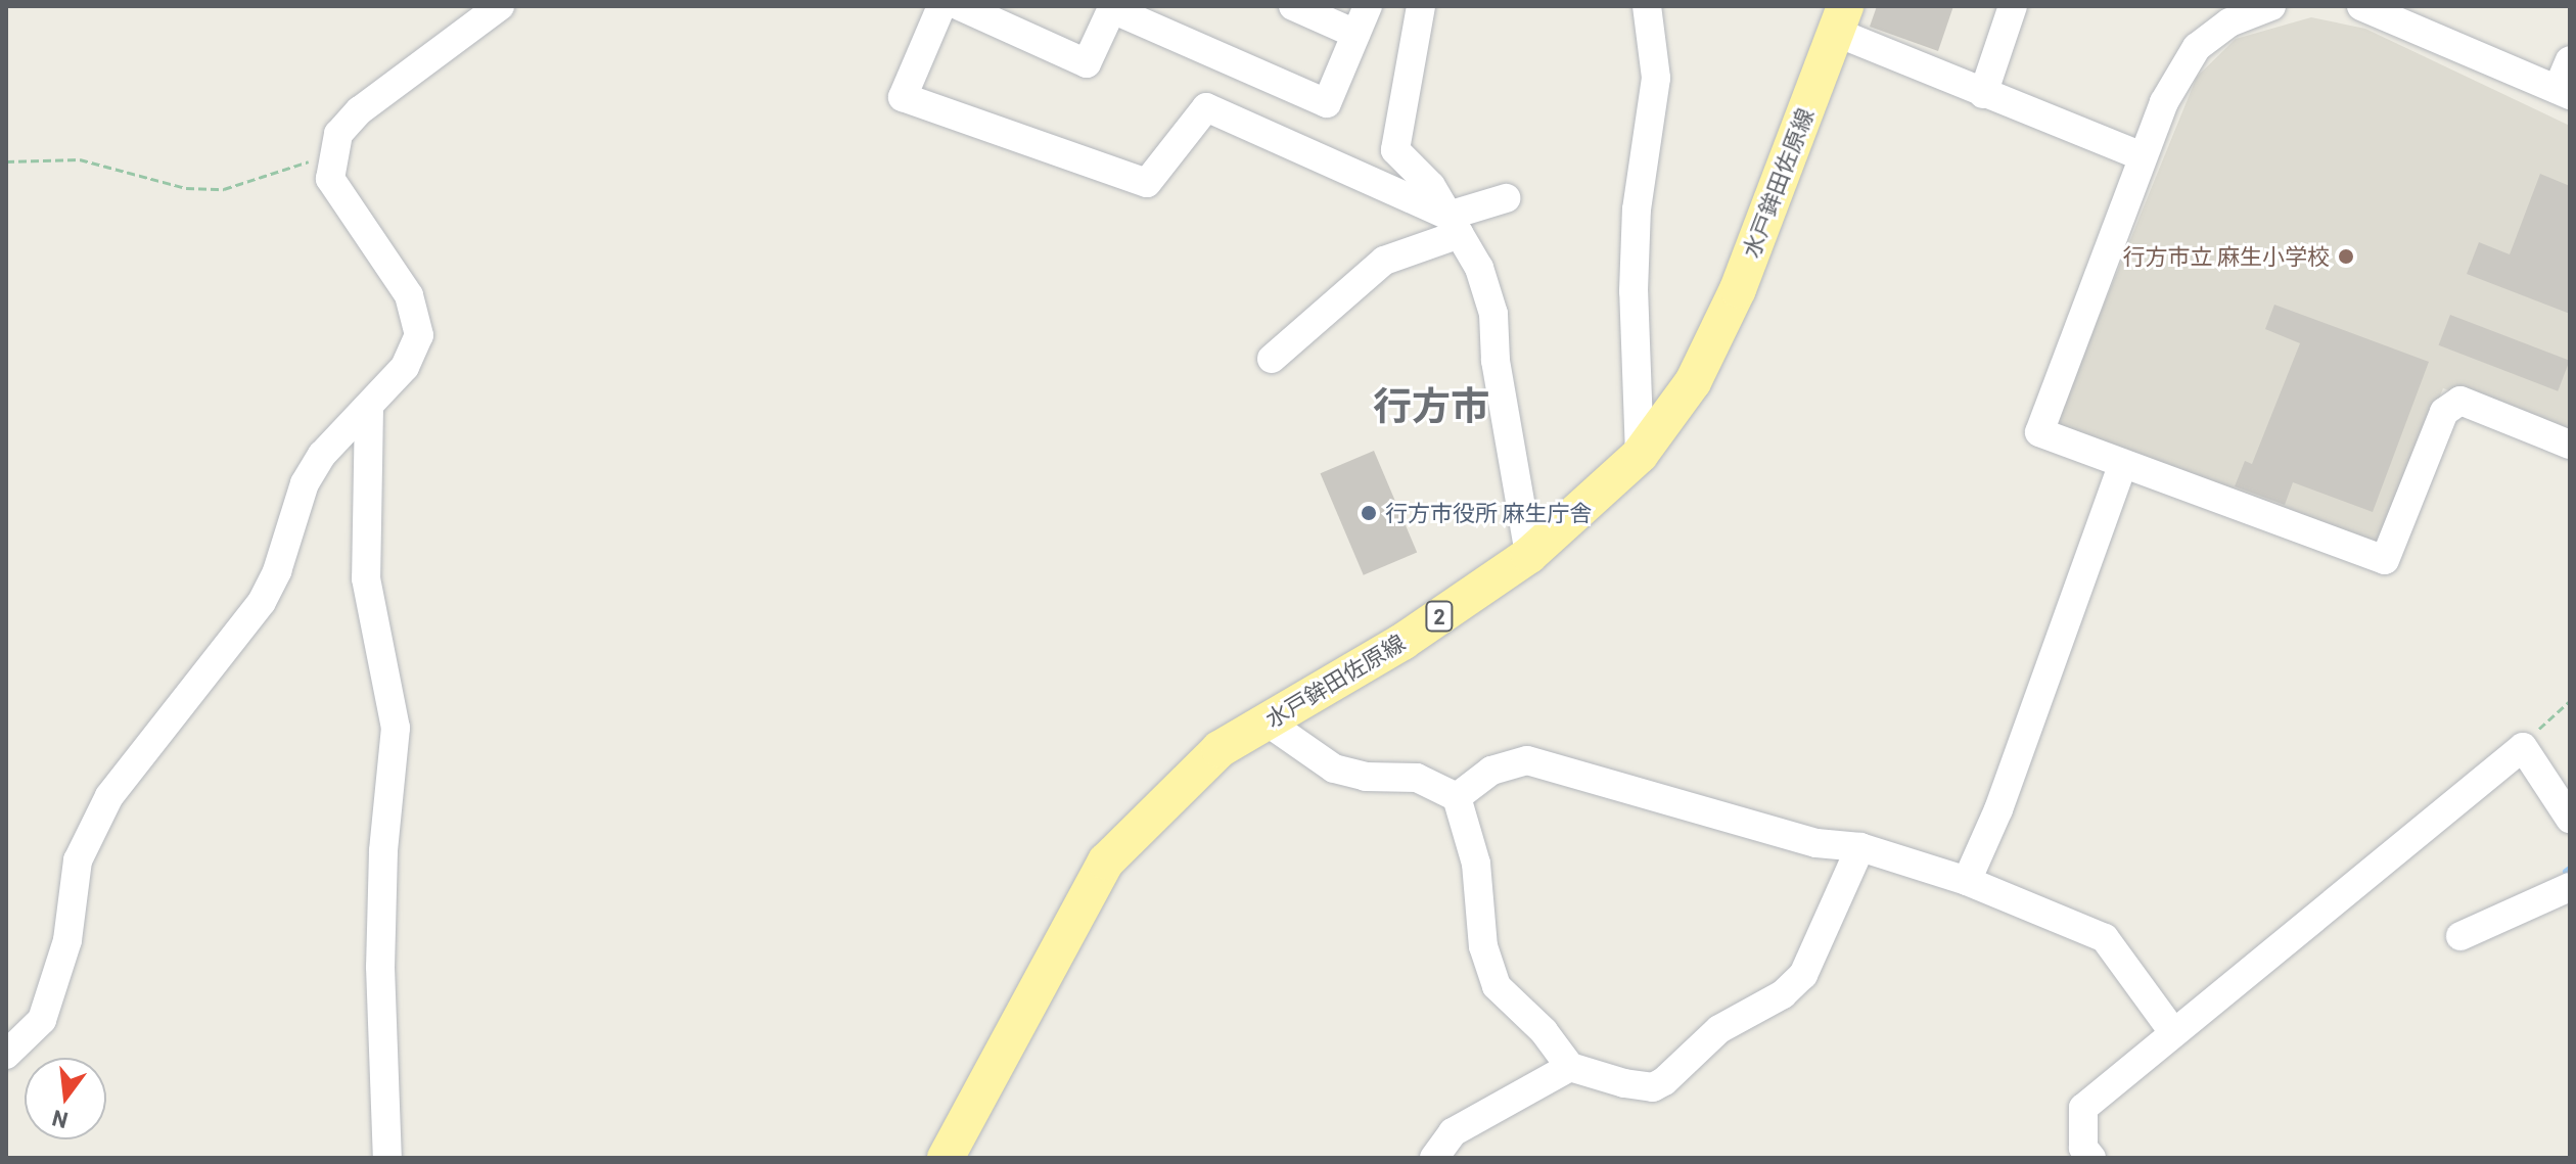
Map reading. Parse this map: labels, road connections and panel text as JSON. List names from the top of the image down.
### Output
{
  "streets": {
    "main road": ["水戸鉾田佐原線", "2"]
  },
  "districts": ["行方市"],
  "places": ["行方市立 麻生小学校", "行方市役所 麻生庁舎"],
  "north": "bottom"
}
